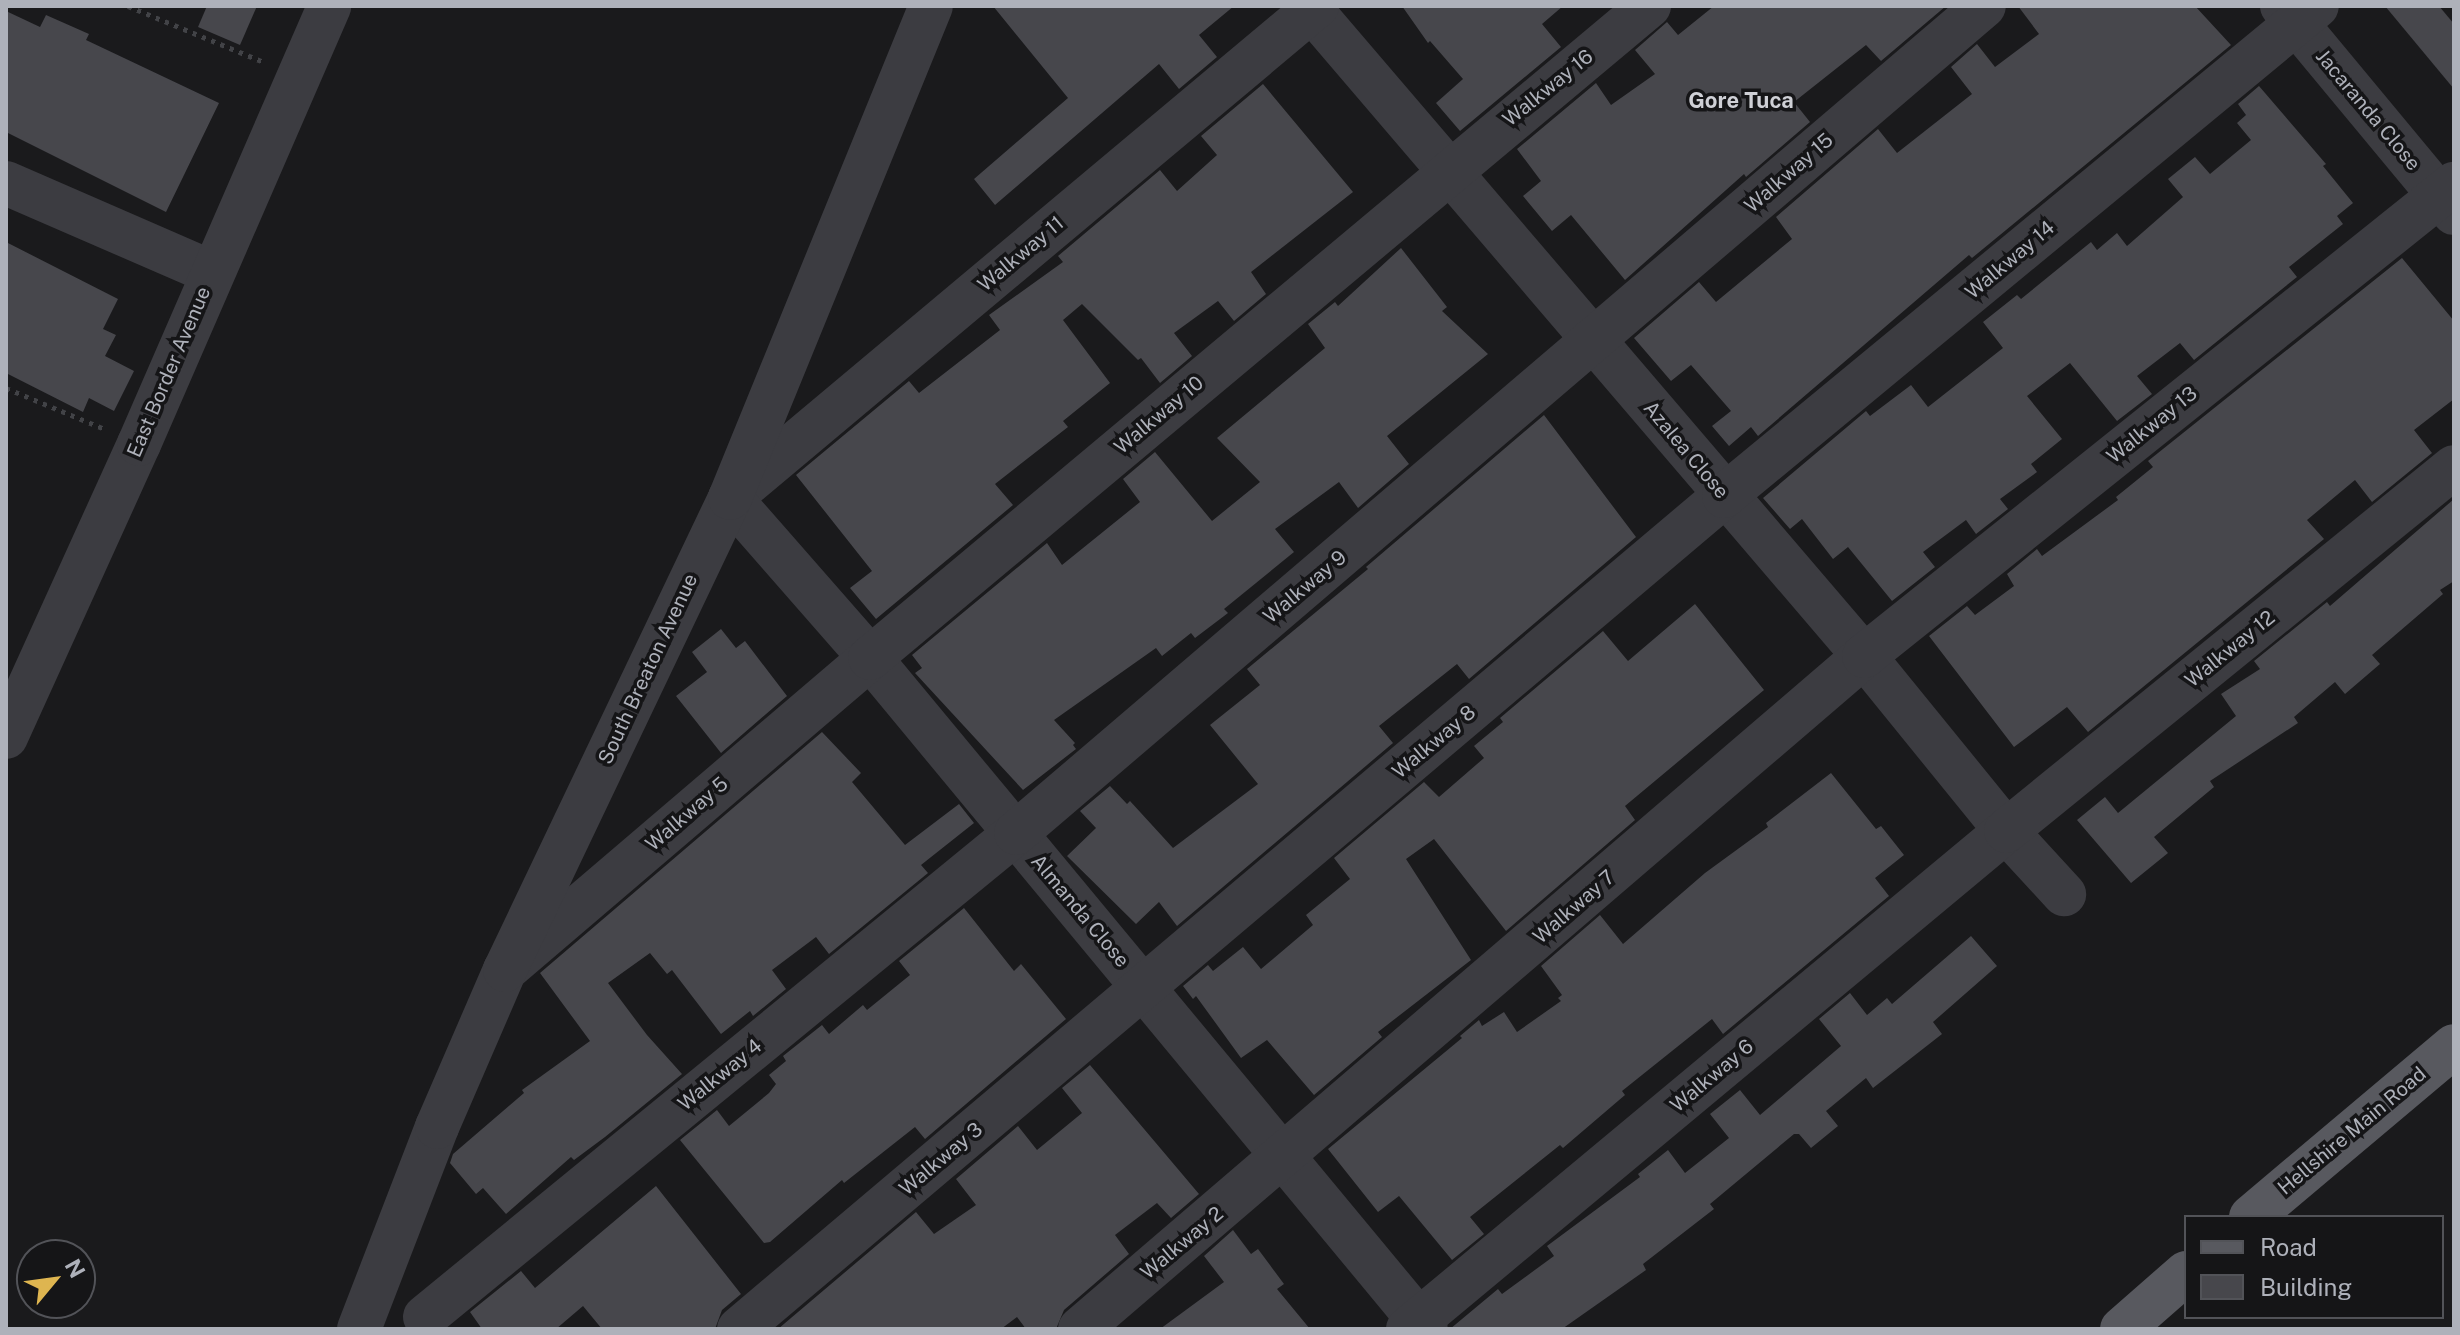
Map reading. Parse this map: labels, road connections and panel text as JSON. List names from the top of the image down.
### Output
{
  "streets": {
    "main road": ["Hellshire Main Road"],
    "street": [
      "Walkway 16",
      "Jacaranda Close",
      "Walkway 15",
      "Walkway 11",
      "Walkway 14",
      "East Border Avenue",
      "Walkway 10",
      "Walkway 13",
      "Azalea Close",
      "Walkway 9",
      "Walkway 12",
      "South Breaton Avenue",
      "Walkway 8",
      "Walkway 5",
      "Walkway 7",
      "Almanda Close",
      "Walkway 4",
      "Walkway 6",
      "Walkway 3",
      "Walkway 2"
    ]
  },
  "crossings": [
    ["Walkway 16", "Walkway 10"],
    ["Walkway 16", "Azalea Close"],
    ["Jacaranda Close", "Walkway 14"],
    ["Jacaranda Close", "Walkway 13"],
    ["Walkway 15", "Azalea Close"],
    ["Walkway 15", "Walkway 9"],
    ["Walkway 11", "Azalea Close"],
    ["Walkway 11", "South Breaton Avenue"],
    ["Walkway 11", "Almanda Close"],
    ["Walkway 14", "Azalea Close"],
    ["Walkway 14", "Walkway 8"],
    ["Walkway 10", "Azalea Close"],
    ["Walkway 10", "Walkway 5"],
    ["Walkway 10", "Almanda Close"],
    ["Walkway 13", "Azalea Close"],
    ["Walkway 13", "Walkway 7"],
    ["Azalea Close", "Walkway 9"],
    ["Azalea Close", "Walkway 12"],
    ["Azalea Close", "Walkway 8"],
    ["Azalea Close", "Walkway 7"],
    ["Azalea Close", "Walkway 6"],
    ["Walkway 9", "Almanda Close"],
    ["Walkway 9", "Walkway 4"],
    ["Walkway 12", "Walkway 6"],
    ["South Breaton Avenue", "Walkway 5"],
    ["South Breaton Avenue", "Almanda Close"],
    ["Walkway 8", "Almanda Close"],
    ["Walkway 8", "Walkway 3"],
    ["Walkway 5", "Almanda Close"],
    ["Walkway 7", "Almanda Close"],
    ["Walkway 7", "Walkway 2"],
    ["Almanda Close", "Walkway 4"],
    ["Almanda Close", "Walkway 6"],
    ["Almanda Close", "Walkway 3"],
    ["Almanda Close", "Walkway 2"]
  ],
  "districts": ["Gore Tuca"],
  "legend": ["Road", "Building"],
  "north": "top right"
}
